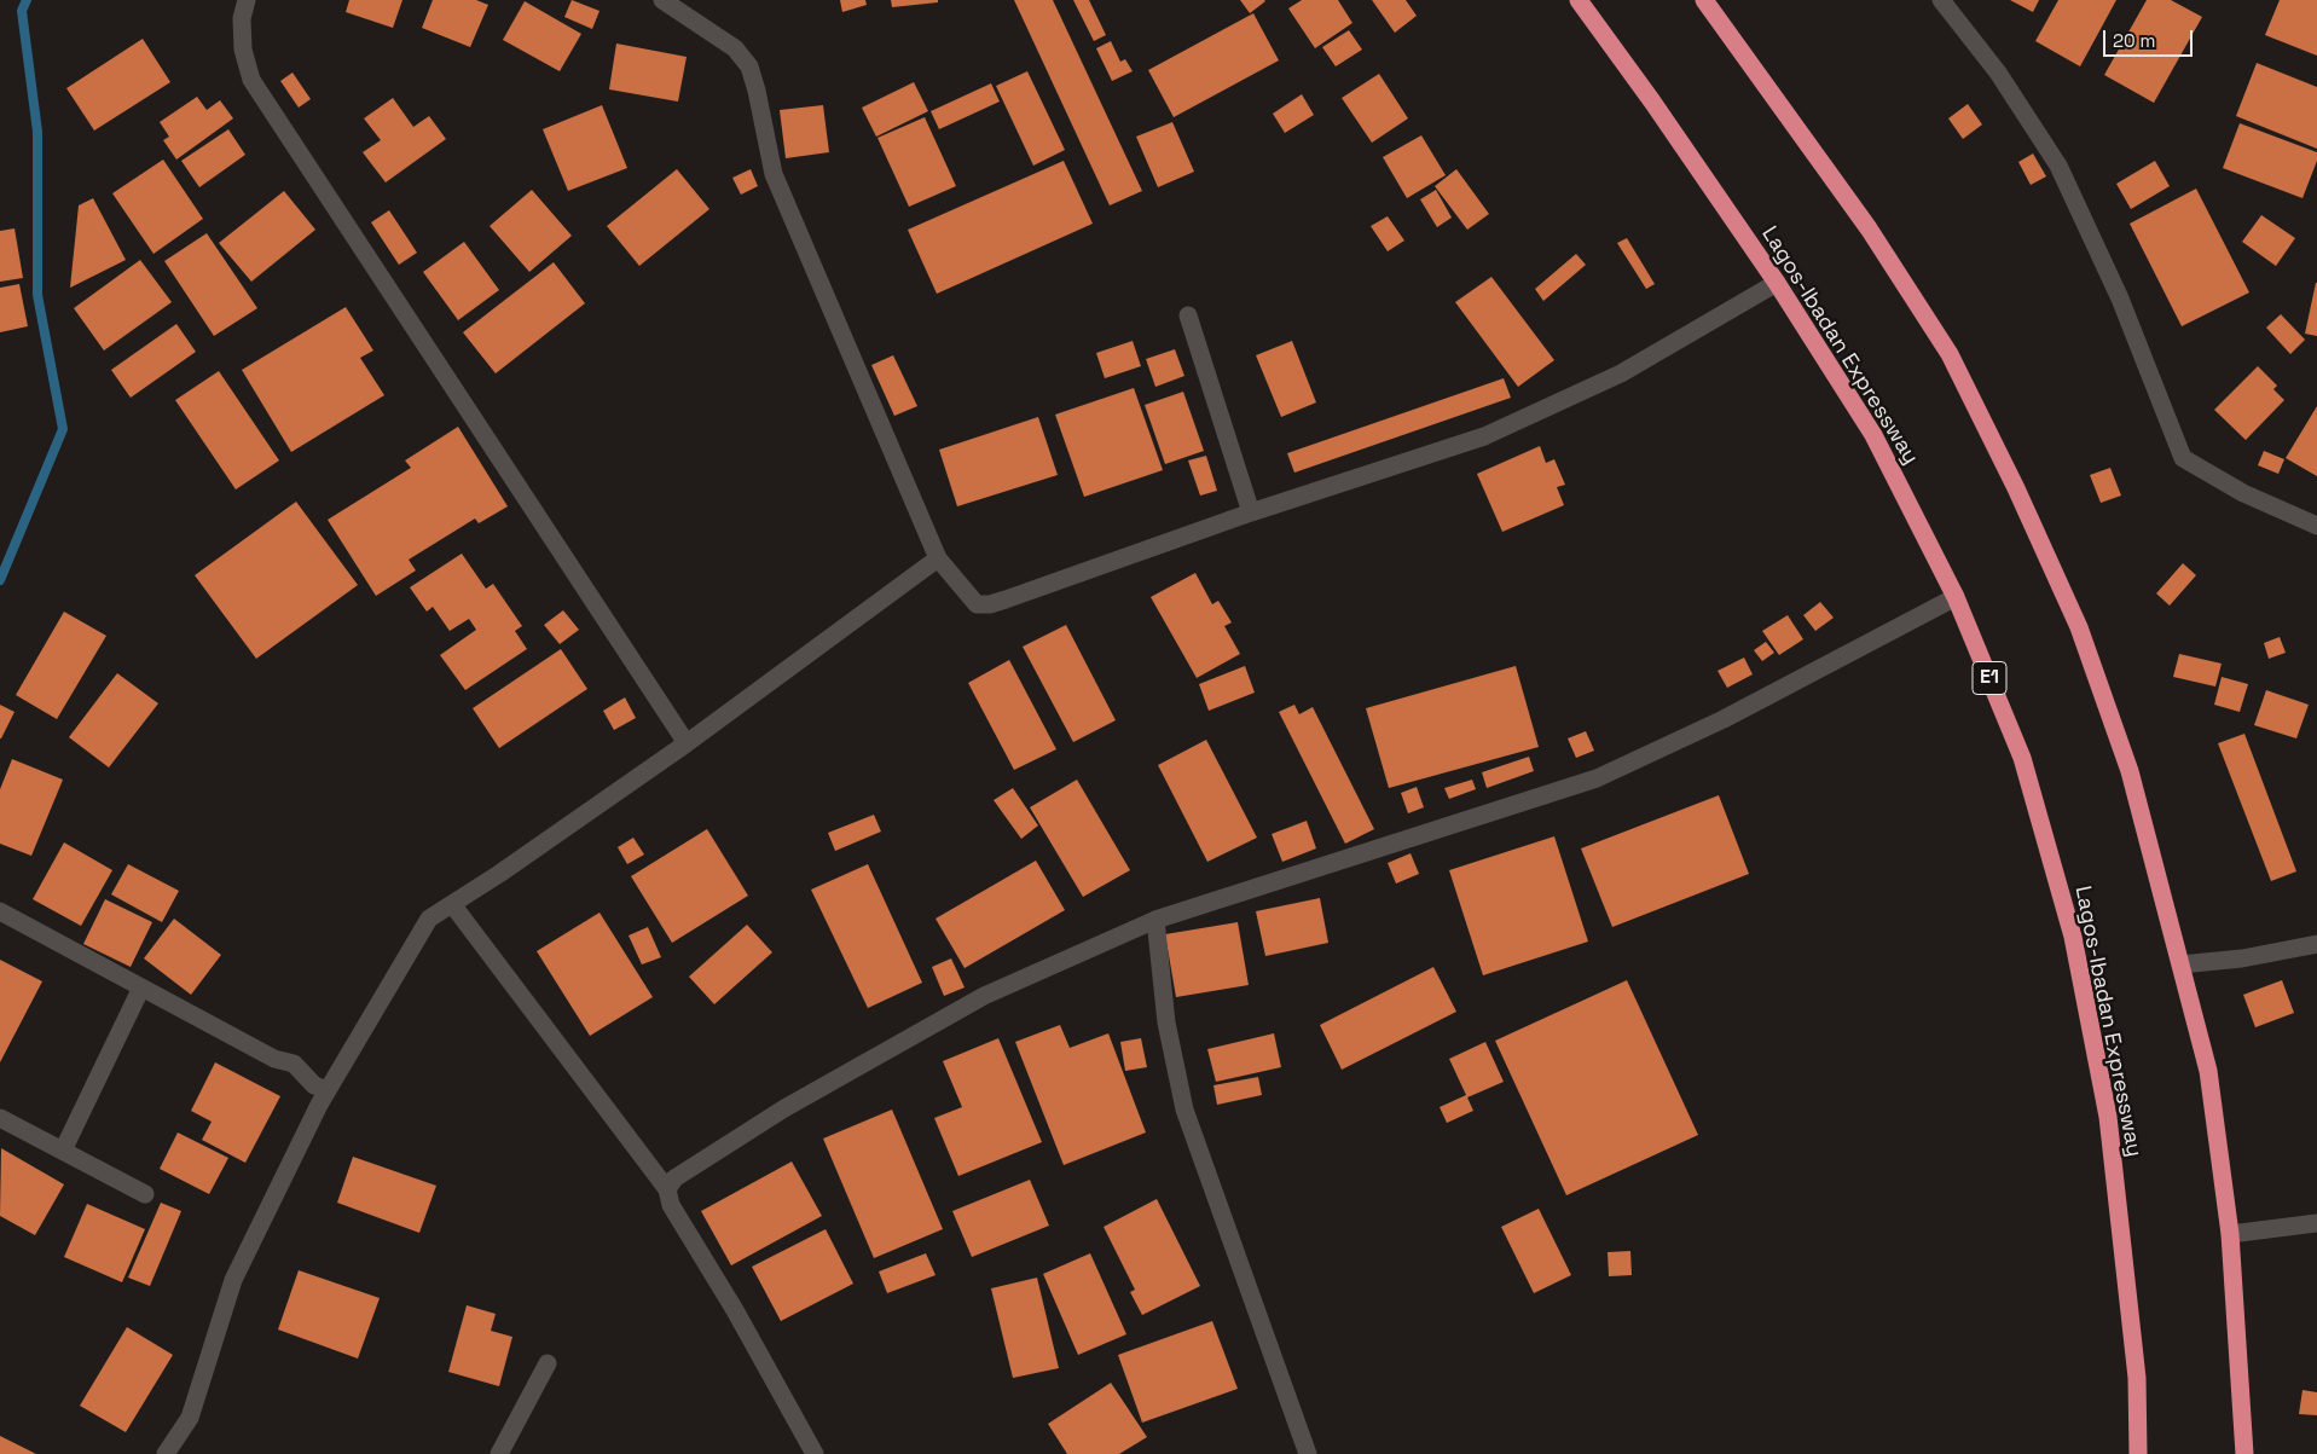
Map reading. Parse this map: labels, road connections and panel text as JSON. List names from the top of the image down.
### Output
{
  "streets": {
    "highway": ["Lagos-Ibadan Expressway", "E1"]
  },
  "scale_bar": "20 m"
}
